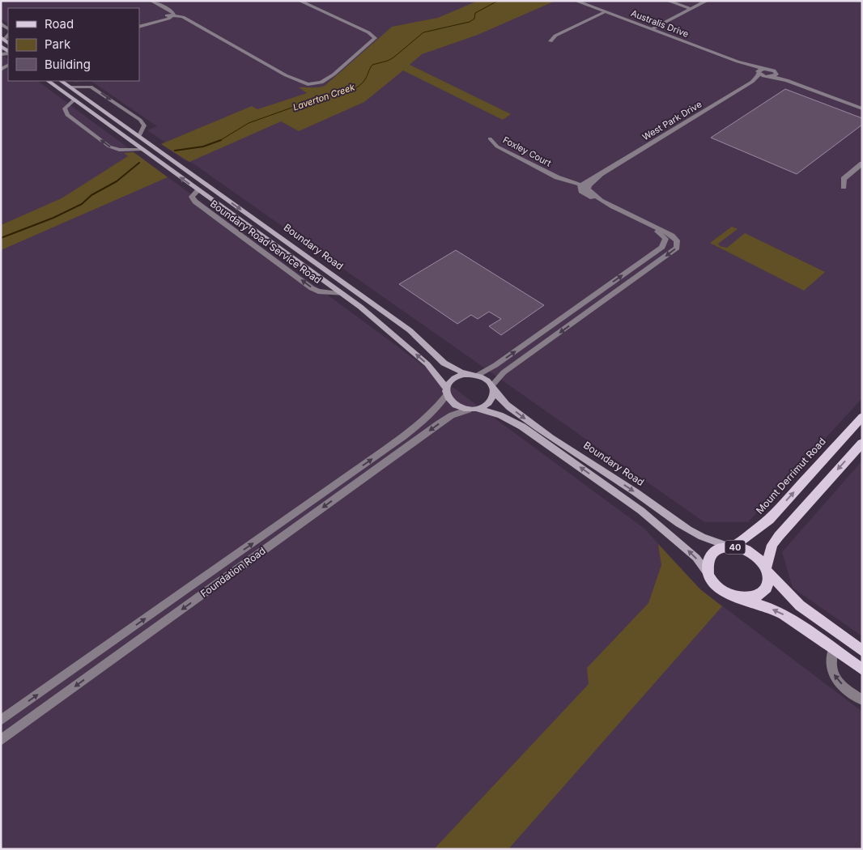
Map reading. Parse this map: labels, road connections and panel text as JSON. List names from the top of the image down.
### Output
{
  "streets": {
    "main road": ["Boundary Road", "Mount Derrimut Road", "40"],
    "street": [
      "Australis Drive",
      "West Park Drive",
      "Foxley Court",
      "Boundary Road Service Road",
      "Foundation Road"
    ]
  },
  "crossings": [
    ["Australis Drive", "West Park Drive"],
    ["West Park Drive", "Foxley Court"],
    ["Boundary Road Service Road", "Boundary Road"],
    ["Boundary Road", "Mount Derrimut Road"],
    ["Boundary Road", "40"],
    ["Boundary Road", "Foundation Road"],
    ["Mount Derrimut Road", "40"]
  ],
  "one_way": ["Boundary Road Service Road"],
  "water": ["Laverton Creek"],
  "legend": ["Road", "Park", "Building"]
}
